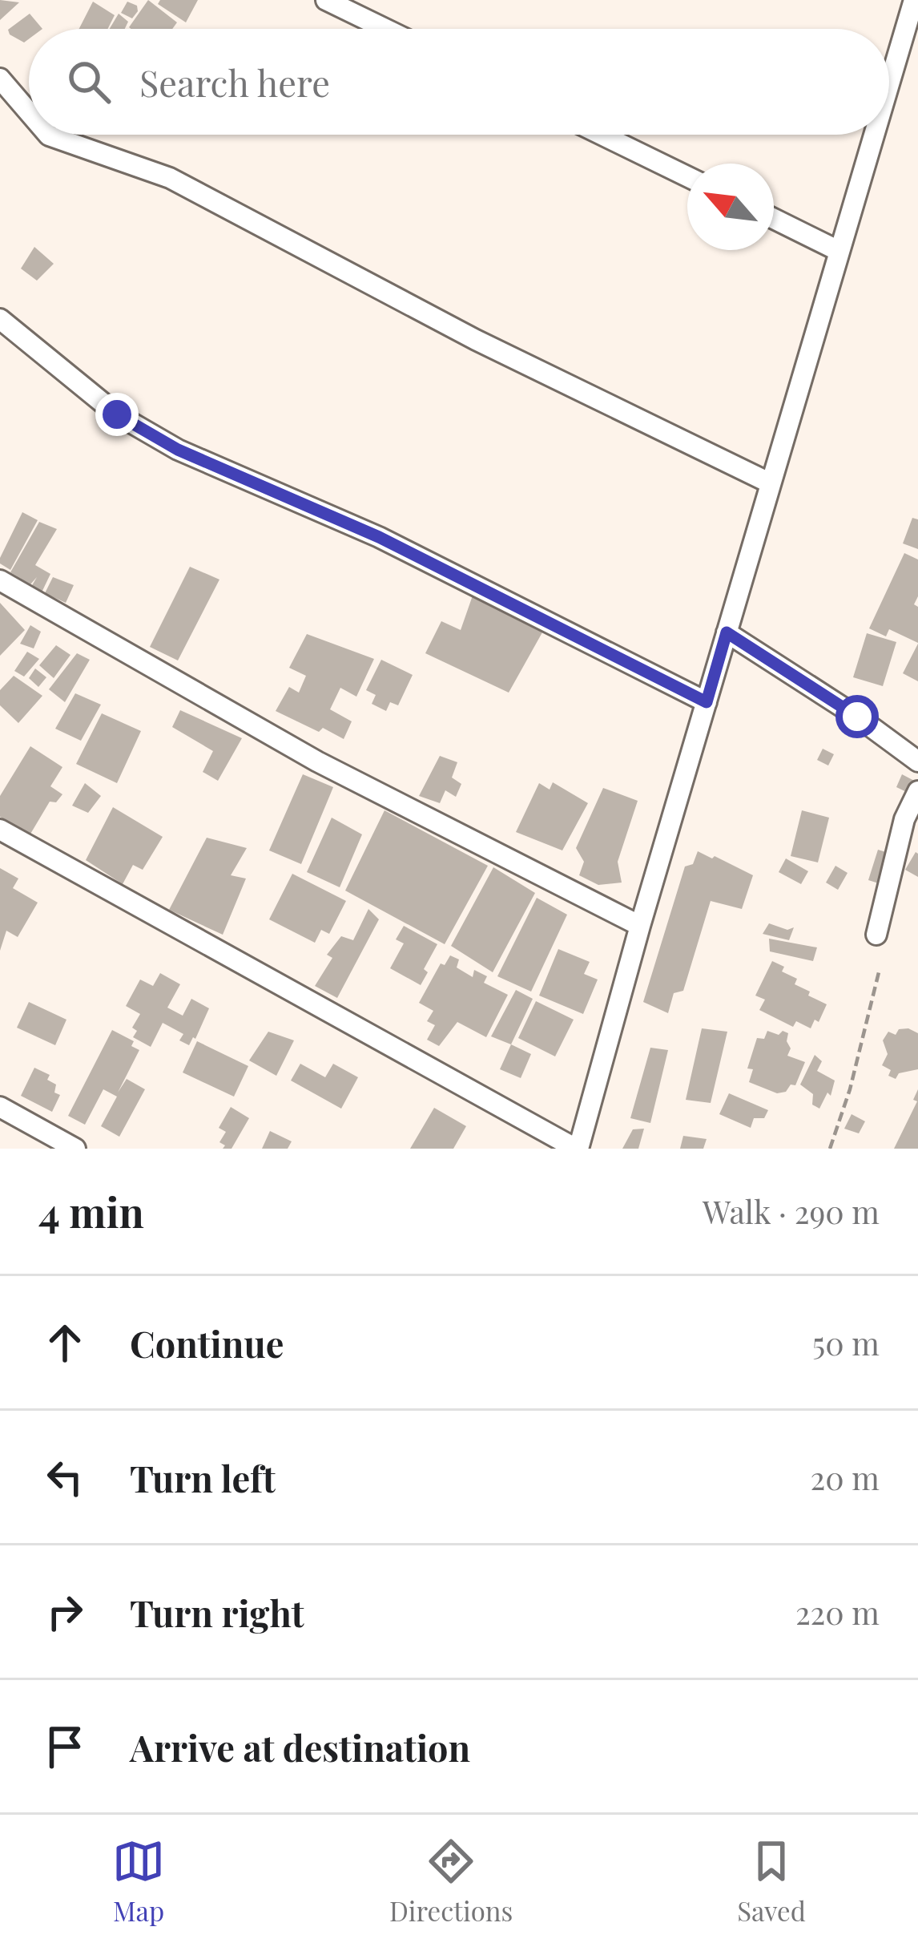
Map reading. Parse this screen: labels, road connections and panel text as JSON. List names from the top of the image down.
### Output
{
  "north": "top left",
  "page": {
    "search": "Search here",
    "heading": ["4 min", "Walk · 290 m"],
    "list": [
      ["Continue", "50 m"],
      ["Turn left", "20 m"],
      ["Turn right", "220 m"],
      "Arrive at destination"
    ],
    "nav": ["Map", "Directions", "Saved"]
  }
}
